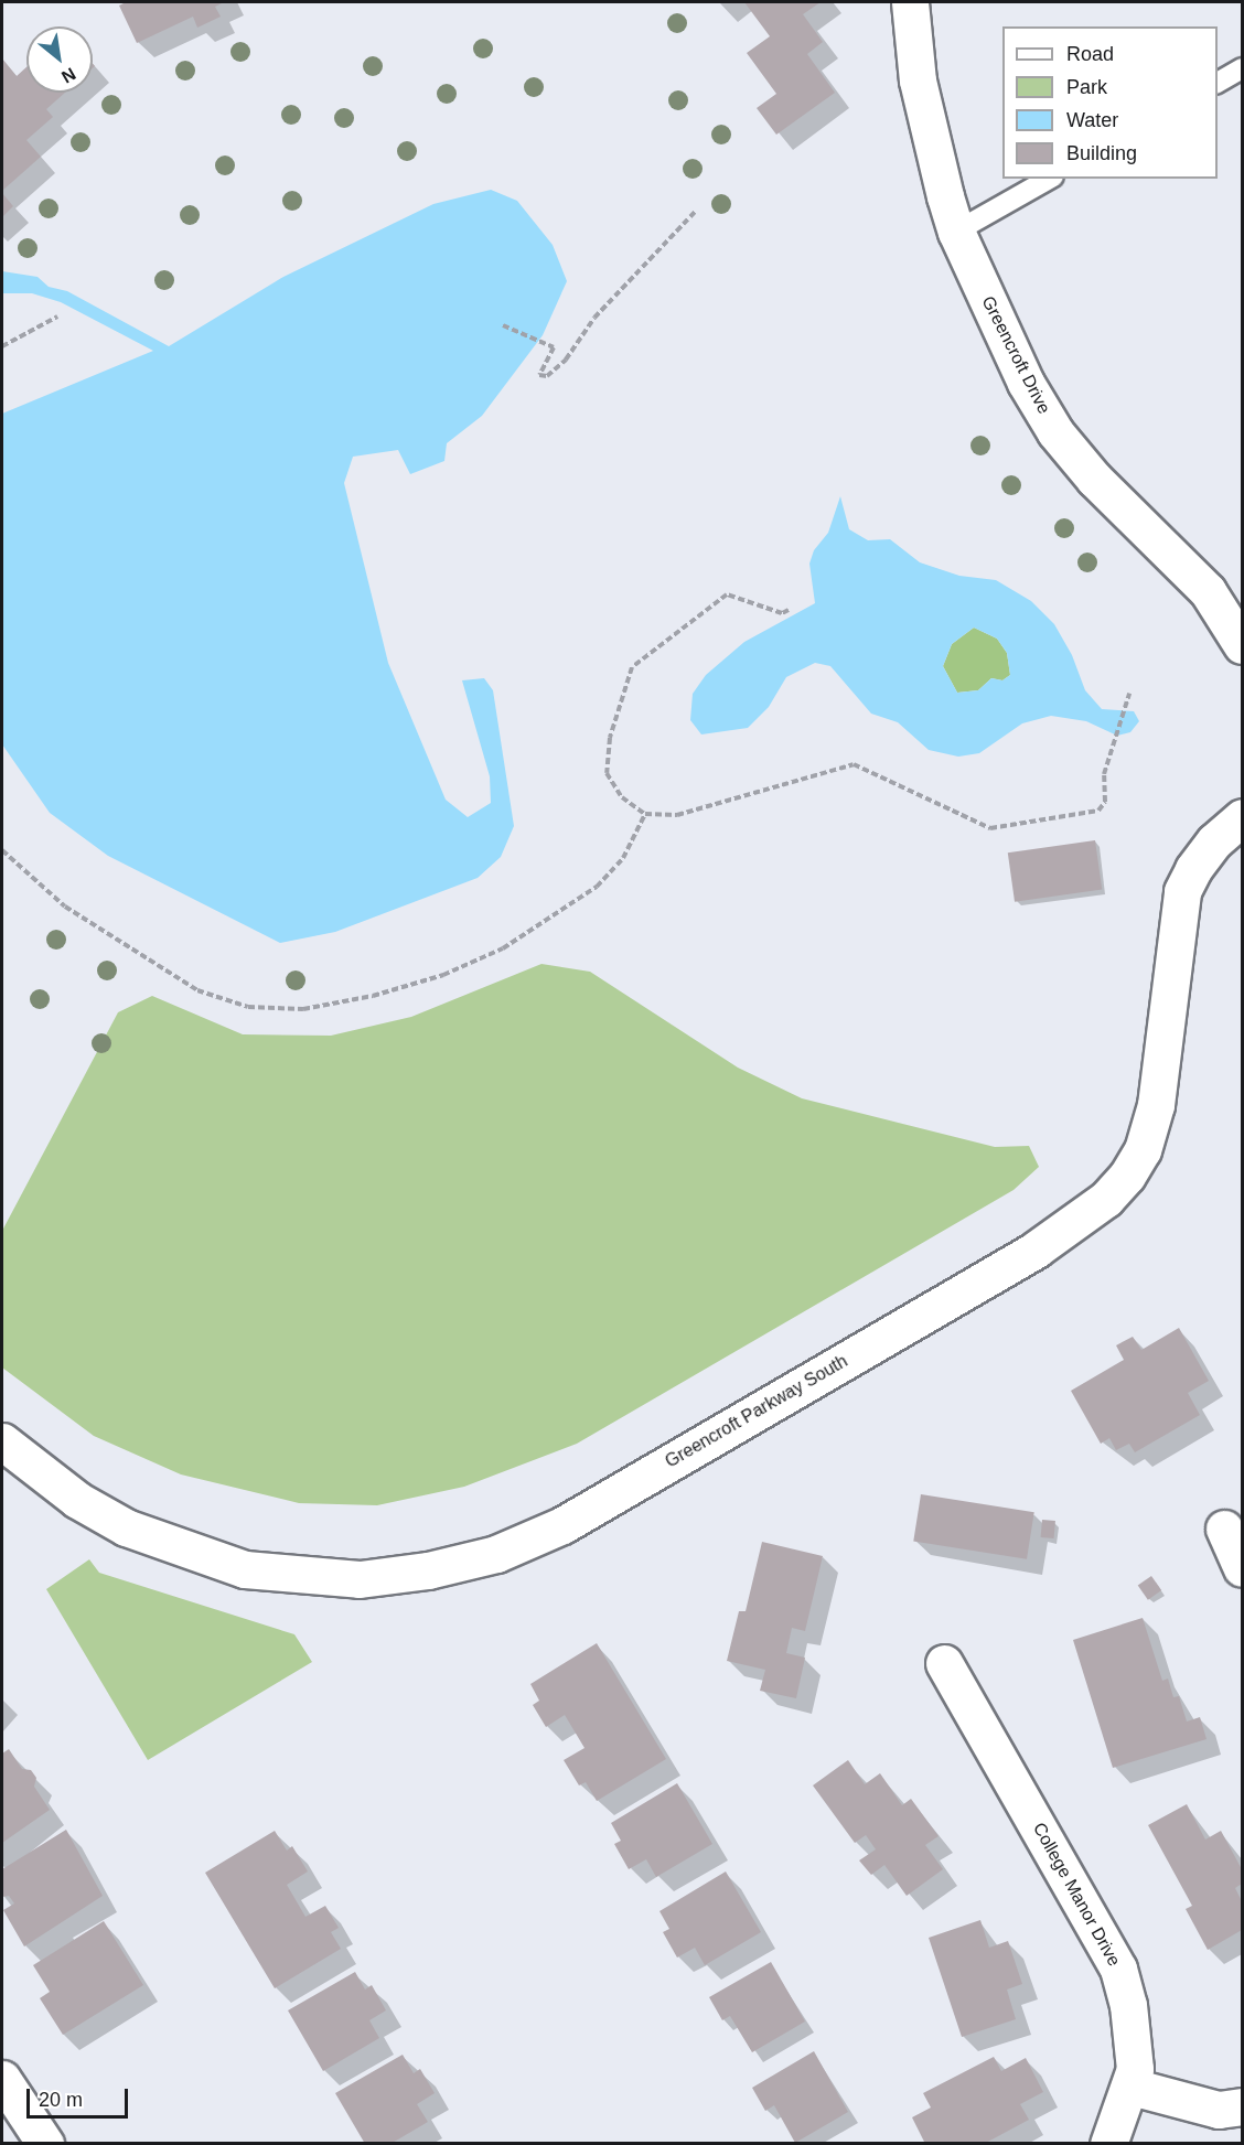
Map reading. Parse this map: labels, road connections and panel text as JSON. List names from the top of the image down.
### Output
{
  "streets": {
    "street": ["Greencroft Drive", "Greencroft Parkway South", "College Manor Drive"]
  },
  "legend": [
    "Road",
    "Park",
    "Water",
    "Building"
  ],
  "scale_bar": "20 m",
  "north": "bottom right"
}
